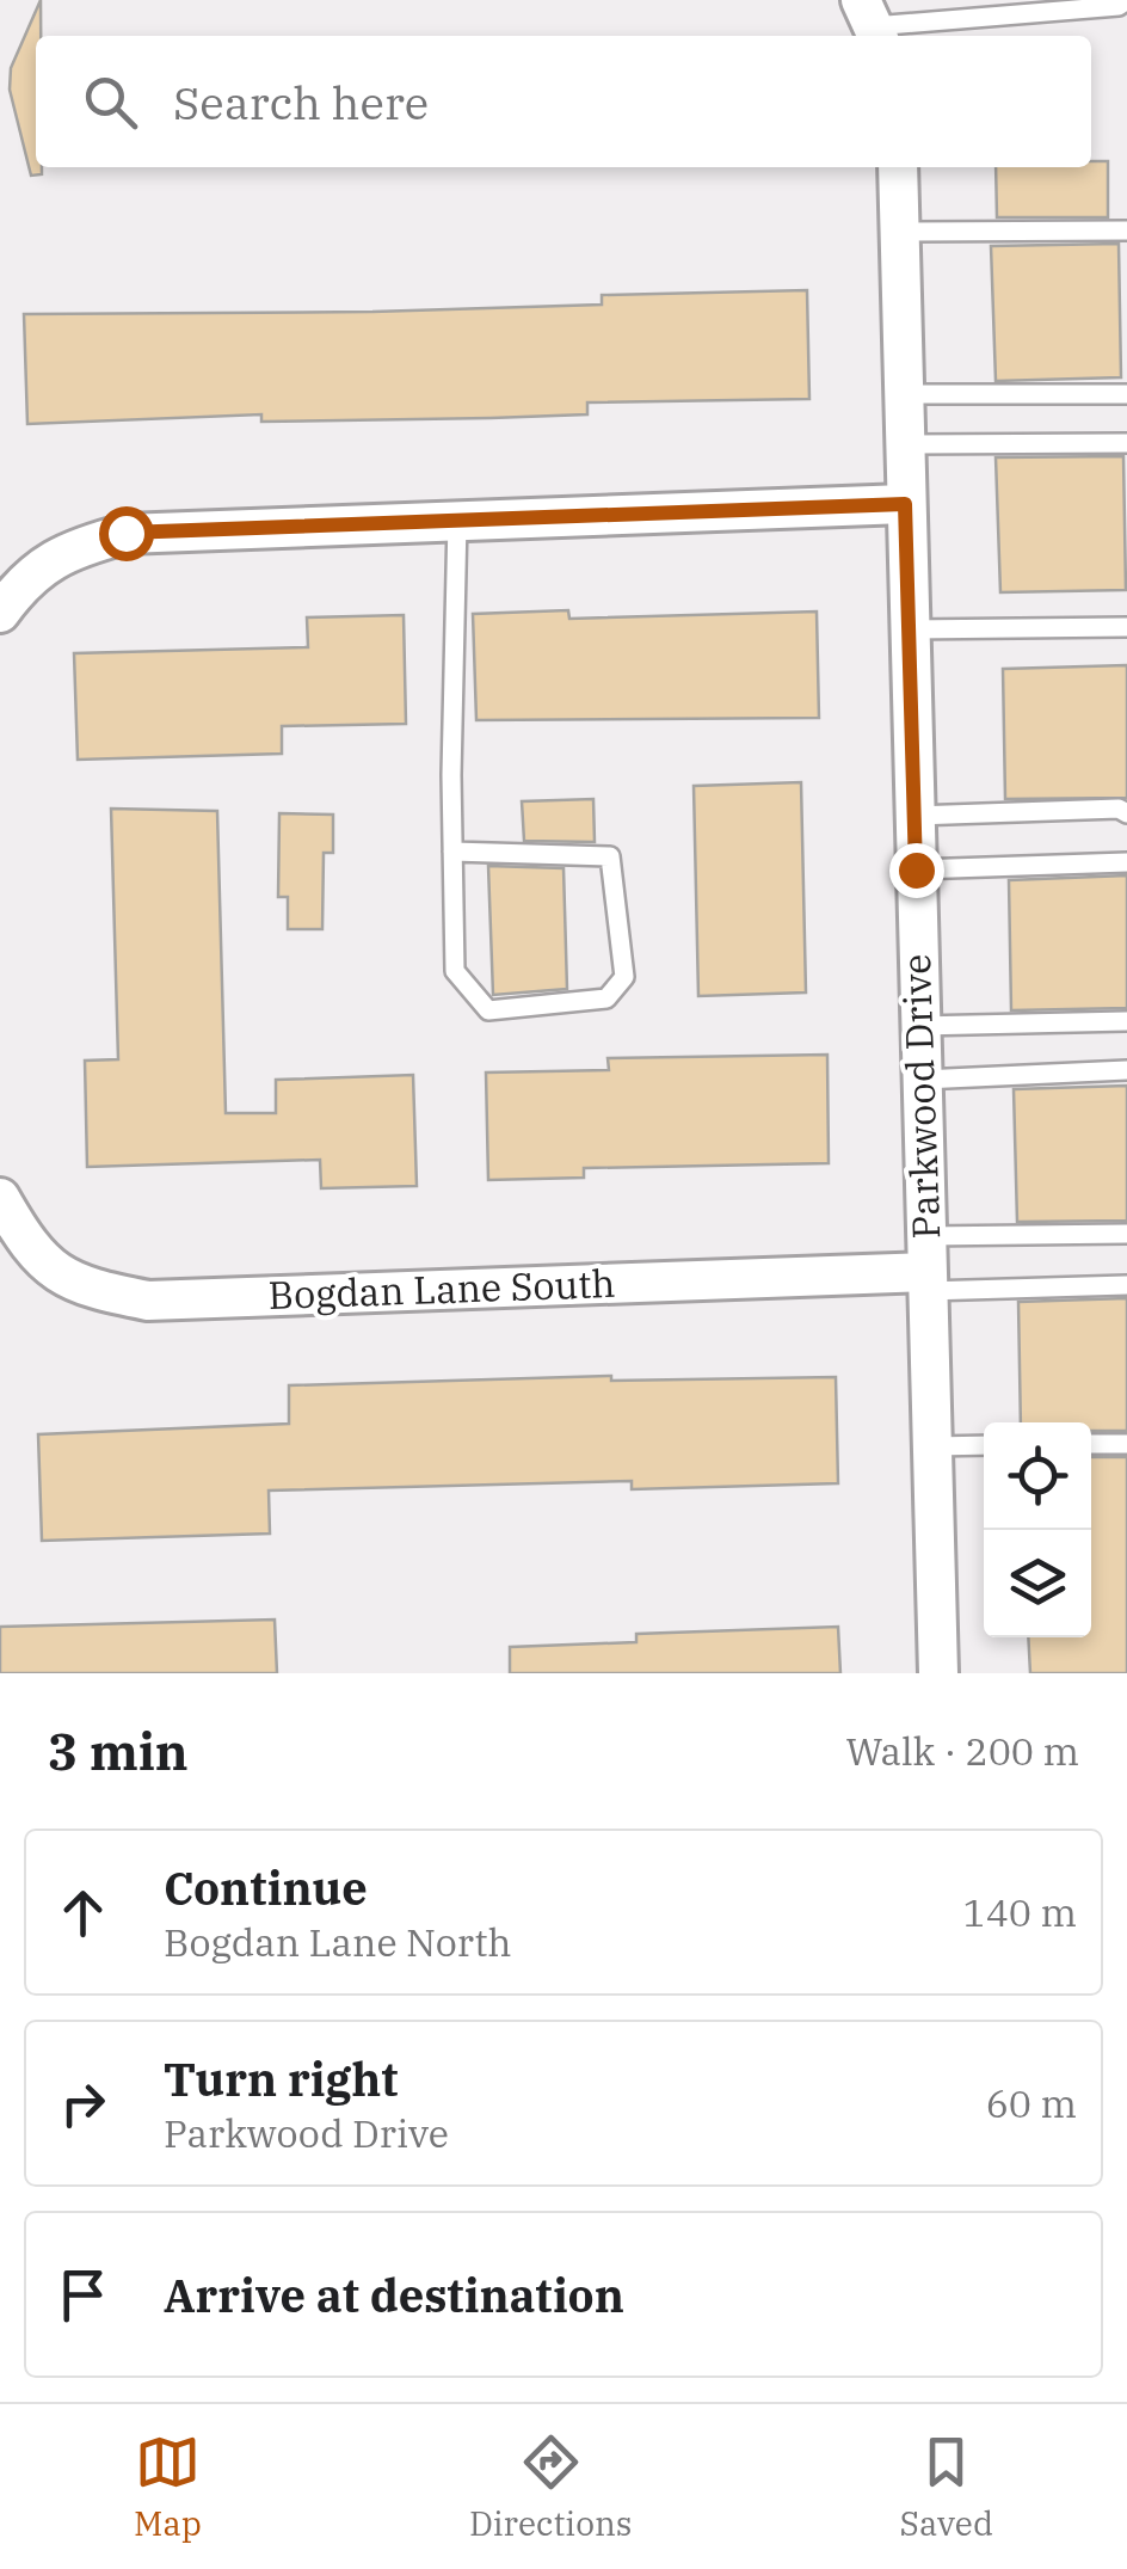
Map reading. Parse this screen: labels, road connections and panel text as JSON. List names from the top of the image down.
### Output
{
  "streets": {
    "street": ["Parkwood Drive", "Bogdan Lane South"]
  },
  "crossings": [
    ["Parkwood Drive", "Bogdan Lane South"]
  ],
  "page": {
    "search": "Search here",
    "heading": ["3 min", "Walk · 200 m"],
    "list": [
      ["Continue", "Bogdan Lane North", "140 m"],
      ["Turn right", "Parkwood Drive", "60 m"],
      "Arrive at destination"
    ],
    "nav": ["Map", "Directions", "Saved"]
  }
}
